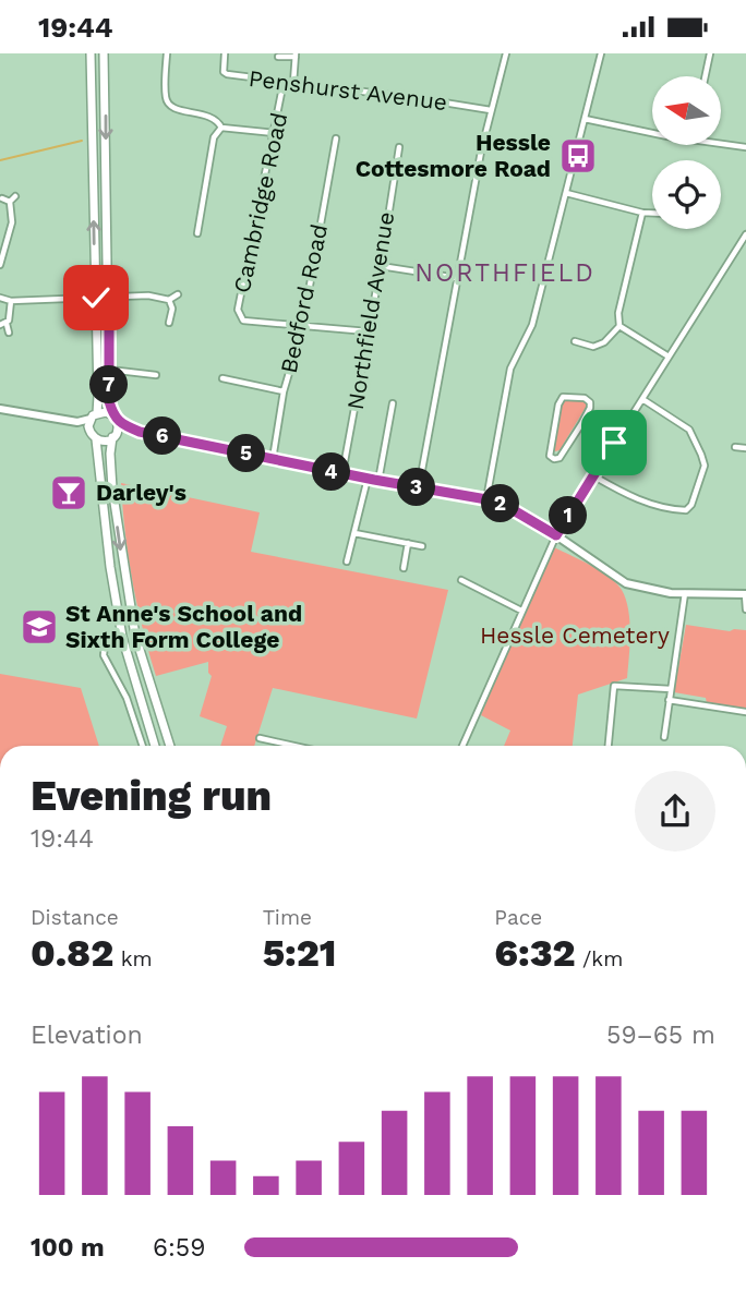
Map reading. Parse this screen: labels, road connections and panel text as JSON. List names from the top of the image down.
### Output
{
  "streets": {
    "street": [
      "Penshurst Avenue",
      "Cambridge Road",
      "Bedford Road",
      "Northfield Avenue"
    ]
  },
  "crossings": [
    ["Penshurst Avenue", "Cambridge Road"],
    ["Cambridge Road", "Bedford Road"]
  ],
  "districts": ["NORTHFIELD"],
  "parks": ["Hessle Cemetery"],
  "places": {
    "bus stop": ["Hessle Cottesmore Road"],
    "bar": ["Darley's"],
    "school or university": ["St Anne's School and Sixth Form College"]
  },
  "north": "left",
  "page": {
    "status": "19:44",
    "pins": [
      "7",
      "6",
      "5",
      "4",
      "3",
      "2",
      "1"
    ],
    "heading": ["Evening run", "19:44"],
    "stats": [
      ["Distance", "0.82 km"],
      ["Time", "5:21"],
      ["Pace", "6:32 /km"]
    ],
    "chart": ["Elevation", "59–65 m"],
    "list": [
      {
        "name": "100 m",
        "note": "6:59"
      }
    ]
  }
}
